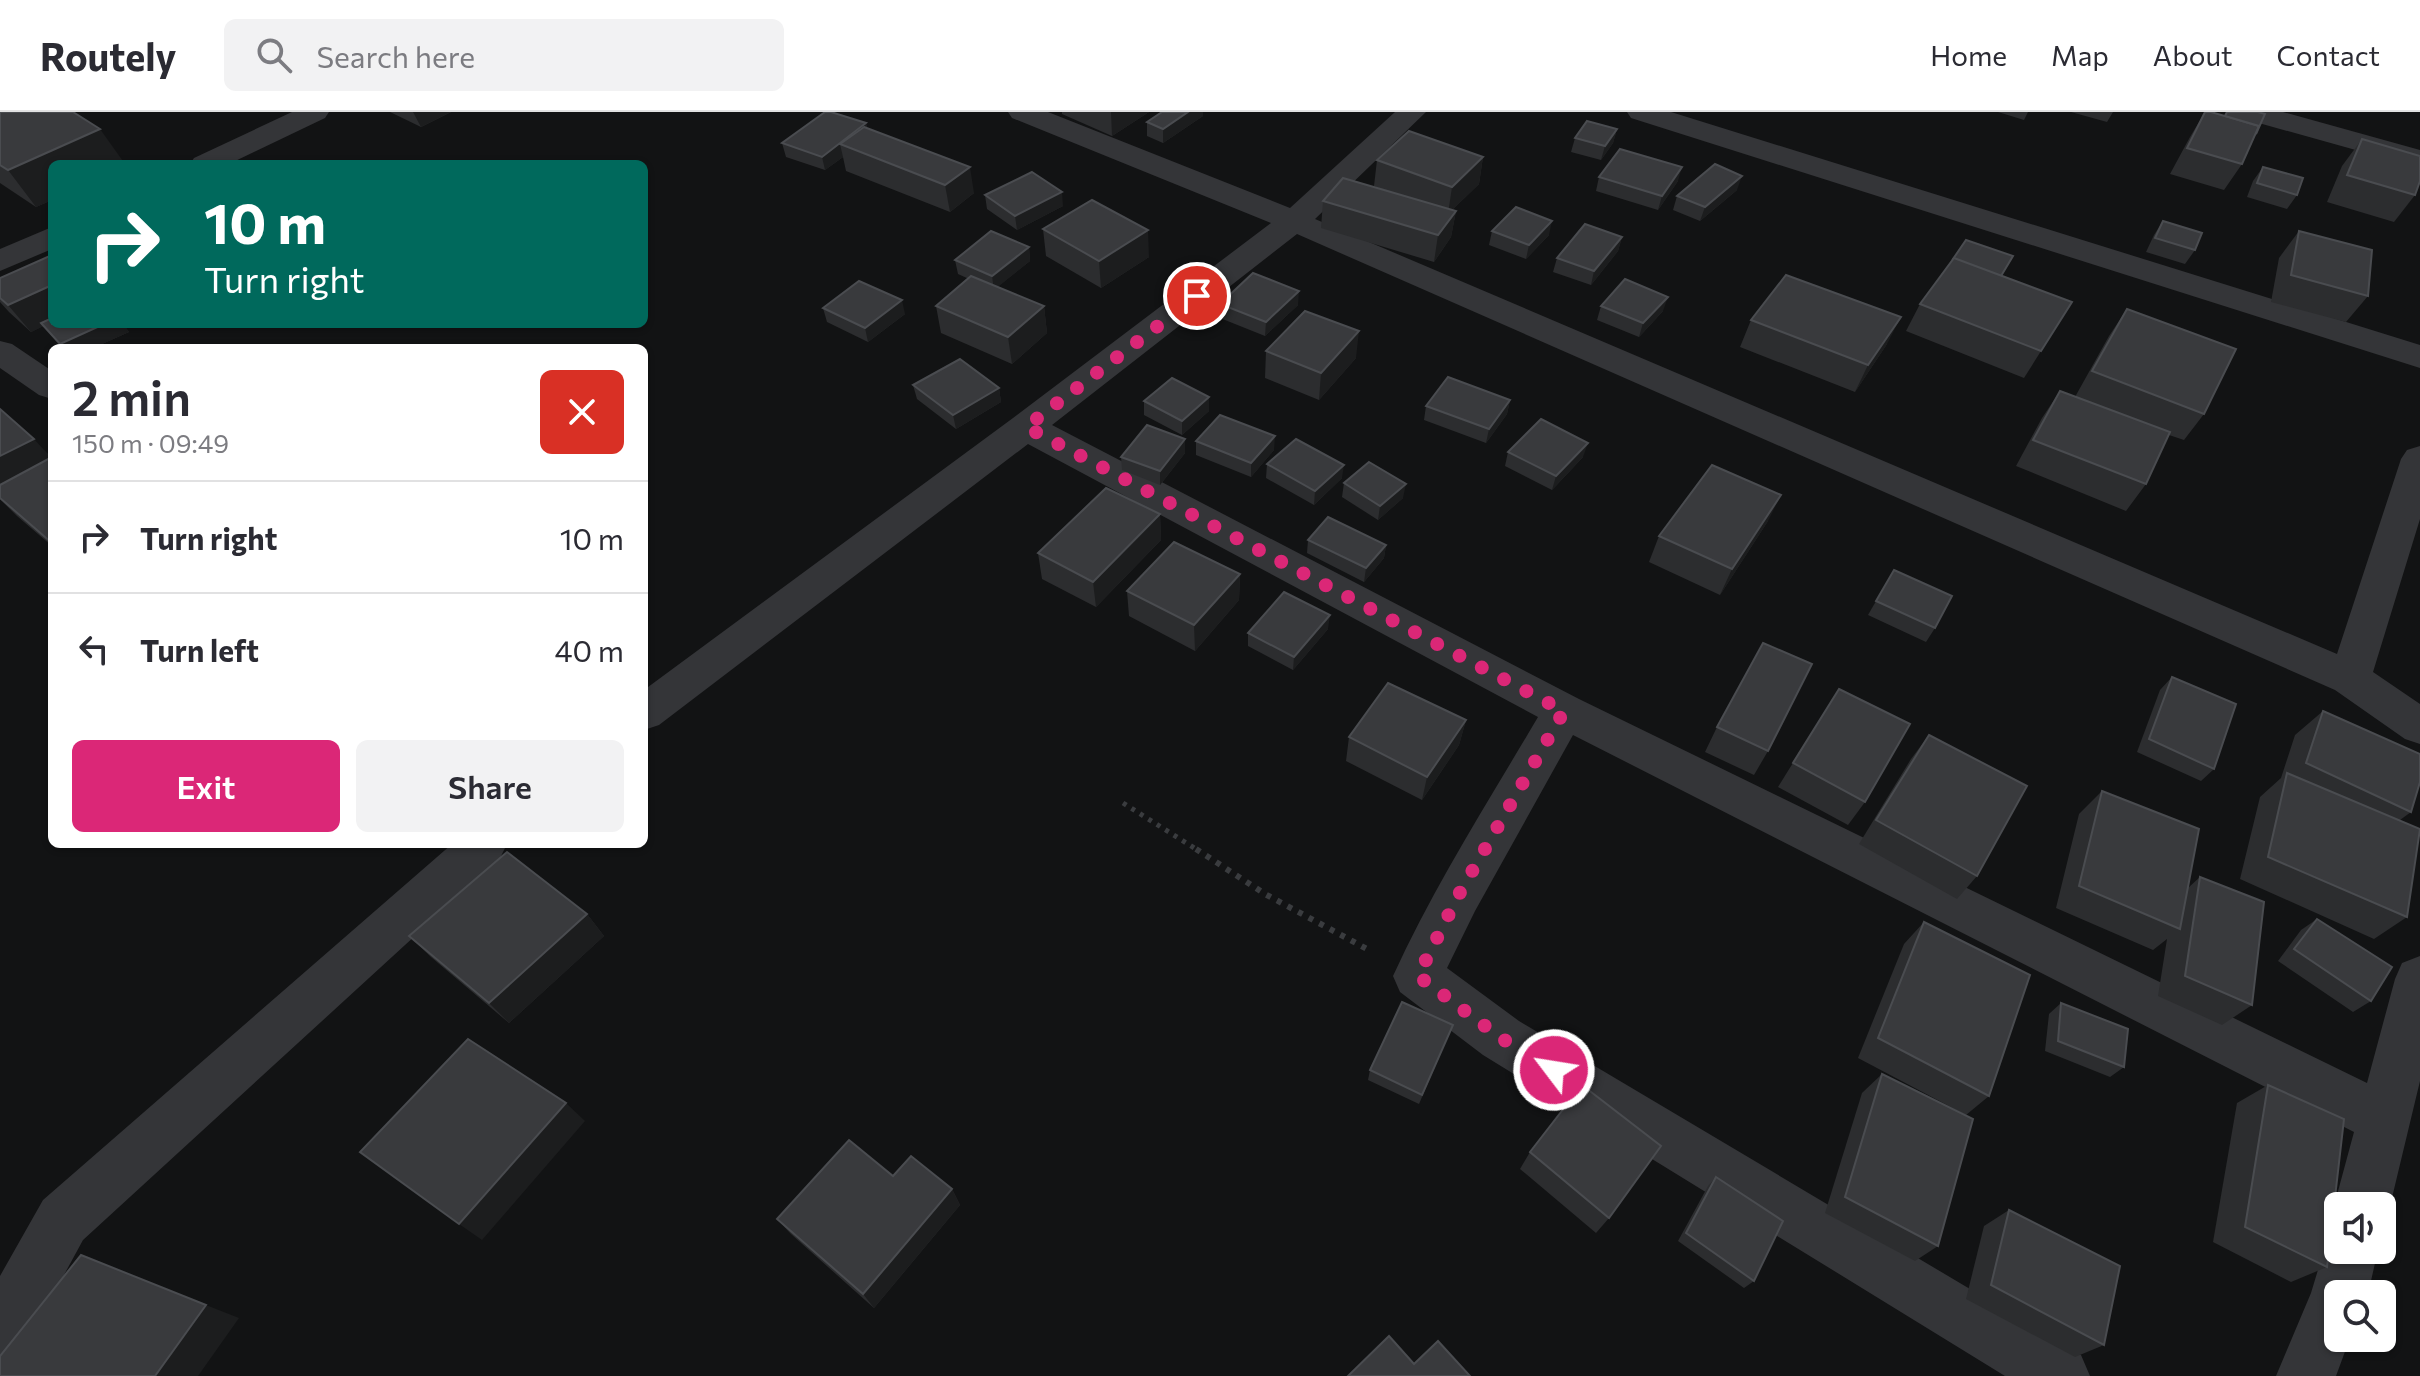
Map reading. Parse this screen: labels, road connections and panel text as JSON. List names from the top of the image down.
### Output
{
  "page": {
    "header": "Routely",
    "search": "Search here",
    "nav": [
      "Home",
      "Map",
      "About",
      "Contact"
    ],
    "turn": ["10 m", "Turn right"],
    "heading": ["2 min", "150 m · 09:49"],
    "list": [
      {
        "name": "Turn right",
        "value": "10 m"
      },
      {
        "name": "Turn left",
        "value": "40 m"
      }
    ],
    "buttons": ["Exit", "Share"]
  }
}
